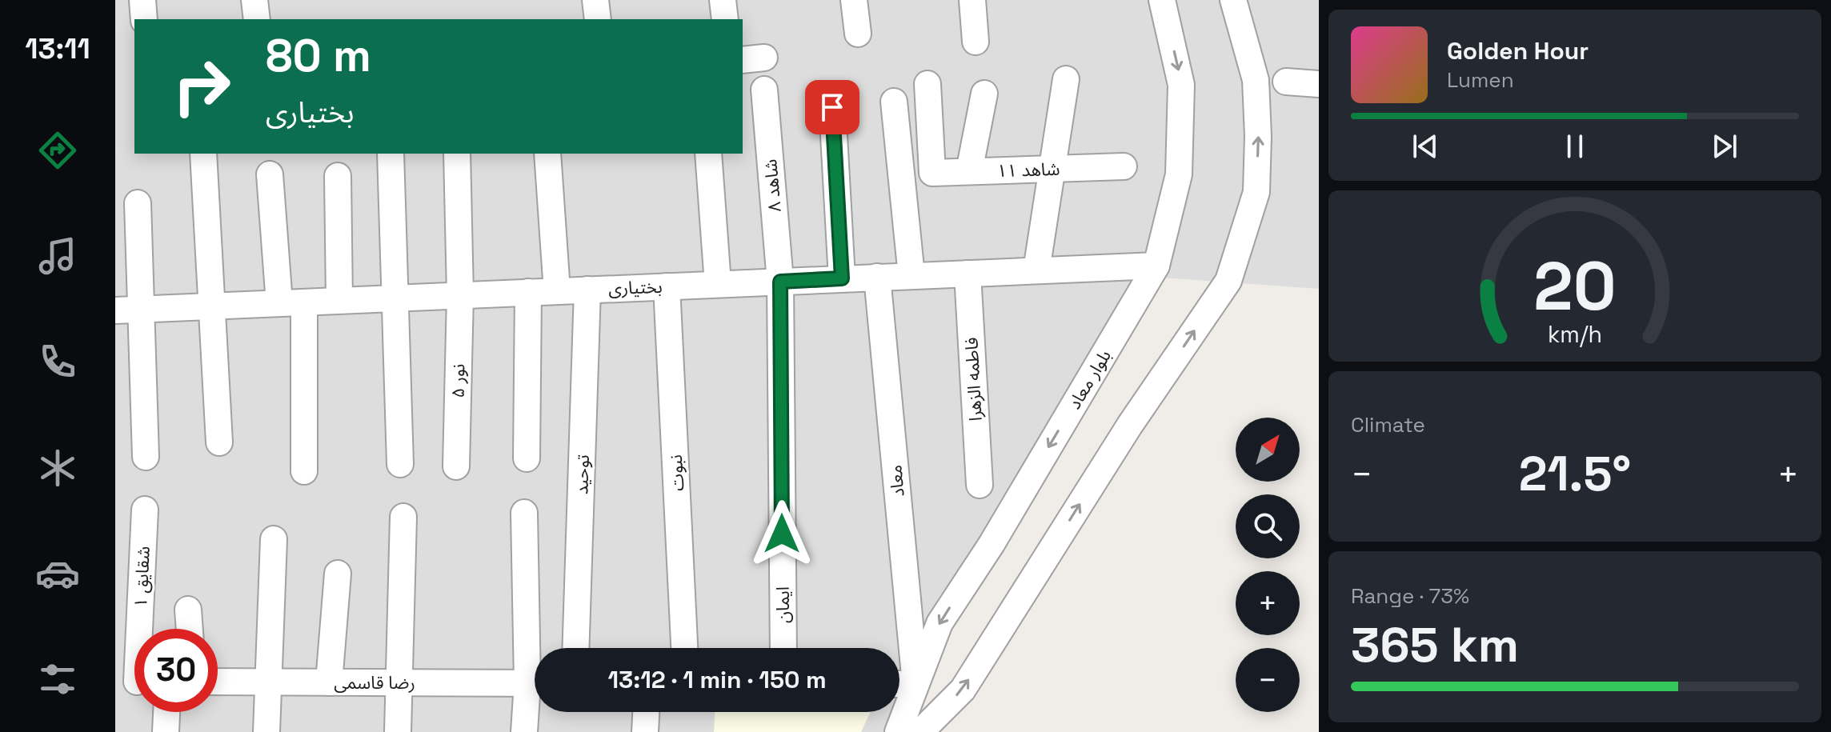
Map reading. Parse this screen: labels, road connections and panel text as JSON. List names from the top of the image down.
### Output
{
  "streets": {
    "street": [
      "شاهد ۱۱",
      "شاهد ۸",
      "بختیاری",
      "فاطمه الزهرا",
      "بلوار معاد",
      "نور ۵",
      "نبوت",
      "توحید",
      "معاد",
      "شقایق ۱",
      "ایمان",
      "رضا قاسمی"
    ]
  },
  "crossings": [
    ["شاهد ۸", "بختیاری"],
    ["شاهد ۸", "ایمان"],
    ["بختیاری", "فاطمه الزهرا"],
    ["بختیاری", "بلوار معاد"],
    ["بختیاری", "نور ۵"],
    ["بختیاری", "نبوت"],
    ["بختیاری", "توحید"],
    ["بختیاری", "معاد"],
    ["بختیاری", "ایمان"],
    ["بلوار معاد", "معاد"]
  ],
  "north": "top right",
  "page": {
    "tabs": "13:11",
    "turn": ["80 m", "بختیاری"],
    "song": ["Golden Hour", "Lumen"],
    "tile": [
      "Climate",
      ["Range · 73%", "365 km"]
    ],
    "map_buttons": ["+", "−"],
    "heat": ["−", "21.5°", "+"],
    "limit": "30",
    "trip": "13:12 · 1 min · 150 m",
    "gauge": ["20", "km/h"]
  }
}
